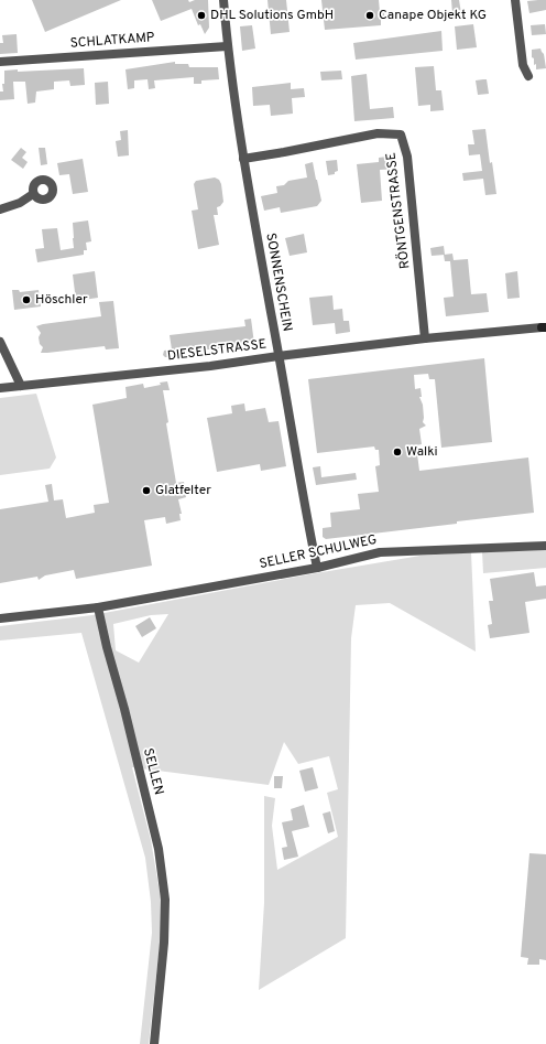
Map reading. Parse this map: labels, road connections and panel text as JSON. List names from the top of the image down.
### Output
{
  "streets": {
    "street": [
      "SCHLATKAMP",
      "RÖNTGENSTRASSE",
      "SONNENSCHEIN",
      "DIESELSTRASSE",
      "SELLER SCHULWEG",
      "SELLEN"
    ]
  },
  "crossings": [
    ["SCHLATKAMP", "SONNENSCHEIN"],
    ["RÖNTGENSTRASSE", "SONNENSCHEIN"],
    ["RÖNTGENSTRASSE", "DIESELSTRASSE"],
    ["SONNENSCHEIN", "DIESELSTRASSE"],
    ["SONNENSCHEIN", "SELLER SCHULWEG"],
    ["SELLER SCHULWEG", "SELLEN"]
  ],
  "places": [
    "DHL Solutions GmbH",
    "Canape Objekt KG",
    "Höschler",
    "Walki",
    "Glatfelter"
  ]
}
